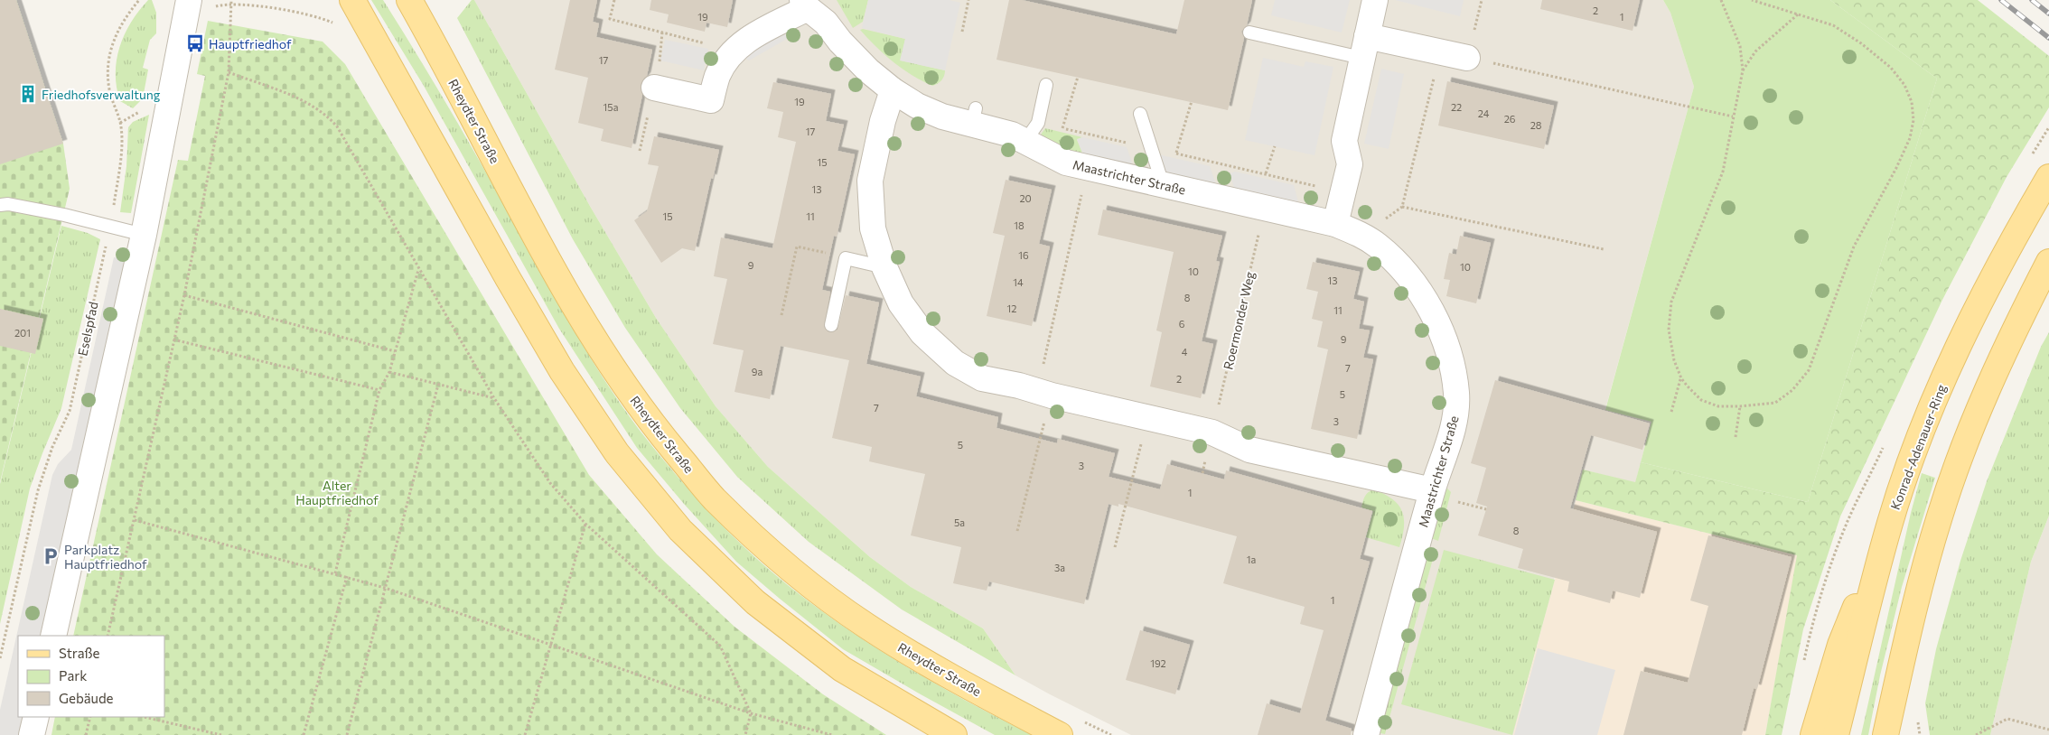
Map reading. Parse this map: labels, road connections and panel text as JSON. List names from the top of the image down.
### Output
{
  "streets": {
    "main road": ["Rheydter Straße", "Konrad-Adenauer-Ring"],
    "street": ["Maastrichter Straße"],
    "path": ["Roermonder Weg", "Eselspfad"]
  },
  "crossings": [
    ["Maastrichter Straße", "Roermonder Weg"]
  ],
  "parks": ["Alter Hauptfriedhof"],
  "places": {
    "bus stop": ["Hauptfriedhof"],
    "building": ["Friedhofsverwaltung"],
    "parking": ["Parkplatz Hauptfriedhof"]
  },
  "house_numbers": [
    "2",
    "19",
    "1",
    "17",
    "19",
    "15a",
    "22",
    "24",
    "26",
    "28",
    "17",
    "15",
    "13",
    "20",
    "15",
    "11",
    "18",
    "16",
    "9",
    "10",
    "10",
    "13",
    "14",
    "8",
    "12",
    "11",
    "6",
    "201",
    "9",
    "4",
    "7",
    "9a",
    "2",
    "5",
    "7",
    "3",
    "5",
    "3",
    "1",
    "5a",
    "8",
    "1a",
    "3a",
    "1",
    "192"
  ],
  "legend": ["Straße", "Park", "Gebäude"]
}
